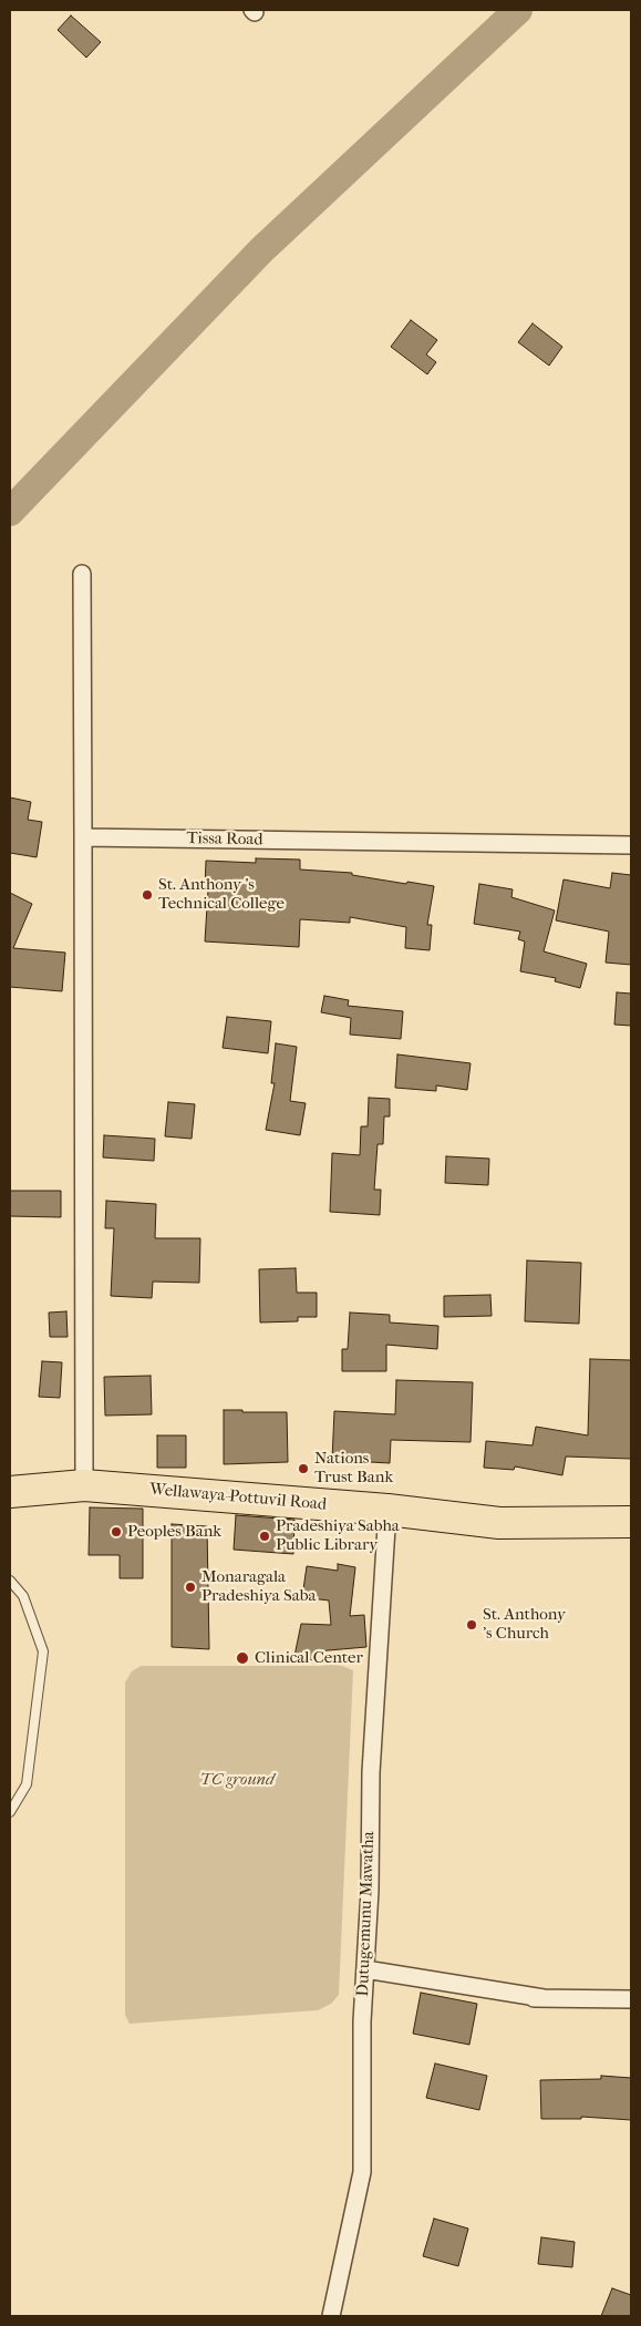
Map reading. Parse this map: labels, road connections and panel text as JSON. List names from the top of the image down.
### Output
{
  "streets": {
    "highway": ["Wellawaya-Pottuvil Road"],
    "street": ["Tissa Road", "Dutugemunu Mawatha"]
  },
  "crossings": [
    ["Wellawaya-Pottuvil Road", "Dutugemunu Mawatha"]
  ],
  "parks": ["TC ground"],
  "places": [
    "St. Anthony 's Technical College",
    "Nations Trust Bank",
    "Peoples Bank",
    "Pradeshiya Sabha Public Library",
    "Monaragala Pradeshiya Saba",
    "St. Anthony 's Church",
    "Clinical Center"
  ]
}
